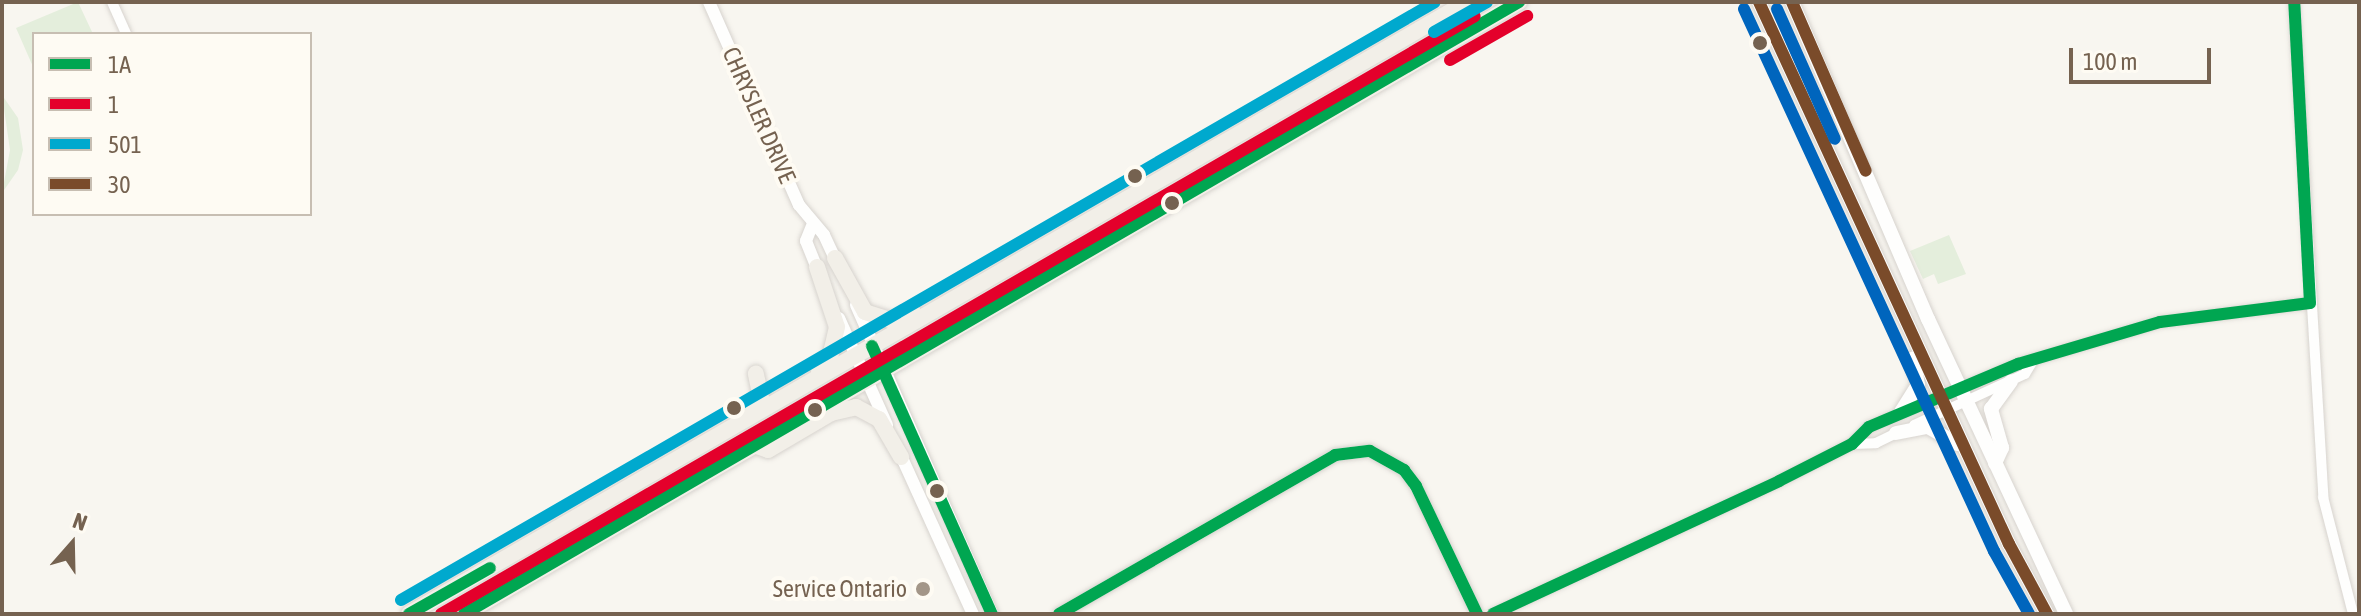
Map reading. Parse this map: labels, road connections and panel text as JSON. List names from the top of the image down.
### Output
{
  "streets": {
    "street": ["CHRYSLER DRIVE"]
  },
  "places": ["Service Ontario"],
  "lines": [
    "transit line 1A",
    "transit line 501",
    "transit line 30",
    "transit line 1"
  ],
  "legend": [
    "1A",
    "1",
    "501",
    "30"
  ],
  "scale_bar": "100 m",
  "north": "top"
}
